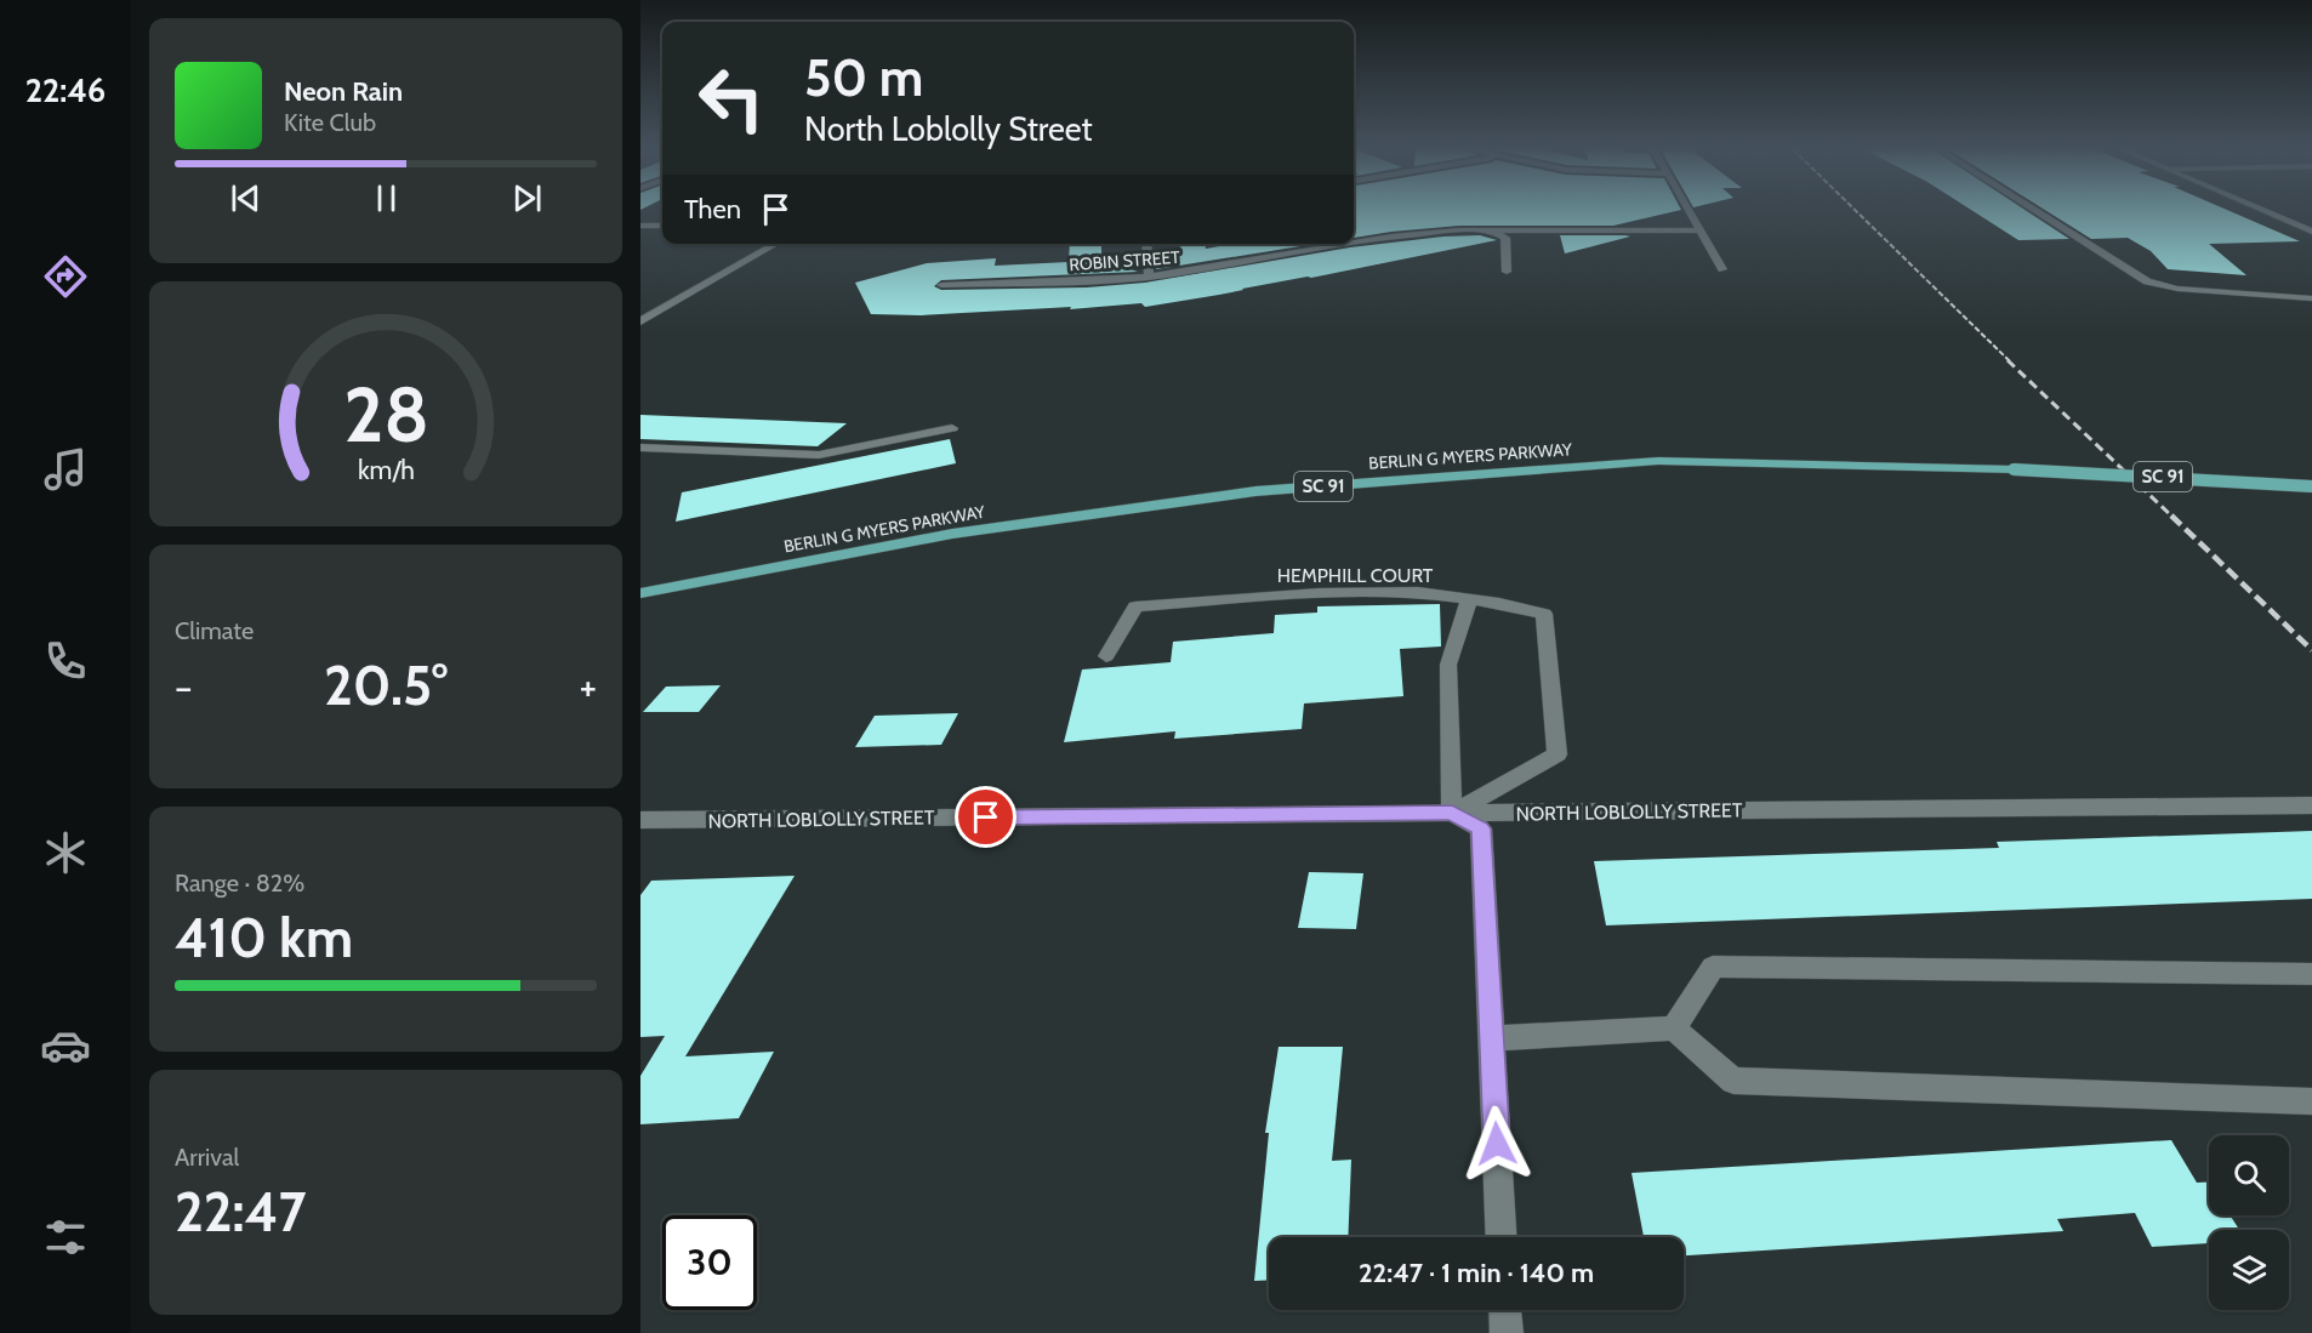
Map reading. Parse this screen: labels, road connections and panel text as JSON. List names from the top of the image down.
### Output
{
  "streets": {
    "main road": ["BERLIN G MYERS PARKWAY", "SC 91"],
    "street": ["ROBIN STREET", "HEMPHILL COURT", "NORTH LOBLOLLY STREET"]
  },
  "crossings": [
    ["HEMPHILL COURT", "NORTH LOBLOLLY STREET"]
  ],
  "page": {
    "tabs": "22:46",
    "turn": ["50 m", "North Loblolly Street"],
    "song": ["Neon Rain", "Kite Club"],
    "then": "Then",
    "tile": [
      "Climate",
      ["Range · 82%", "410 km"],
      ["Arrival", "22:47"]
    ],
    "heat": ["−", "20.5°", "+"],
    "limit": "30",
    "trip": "22:47 · 1 min · 140 m",
    "gauge": ["28", "km/h"]
  }
}
